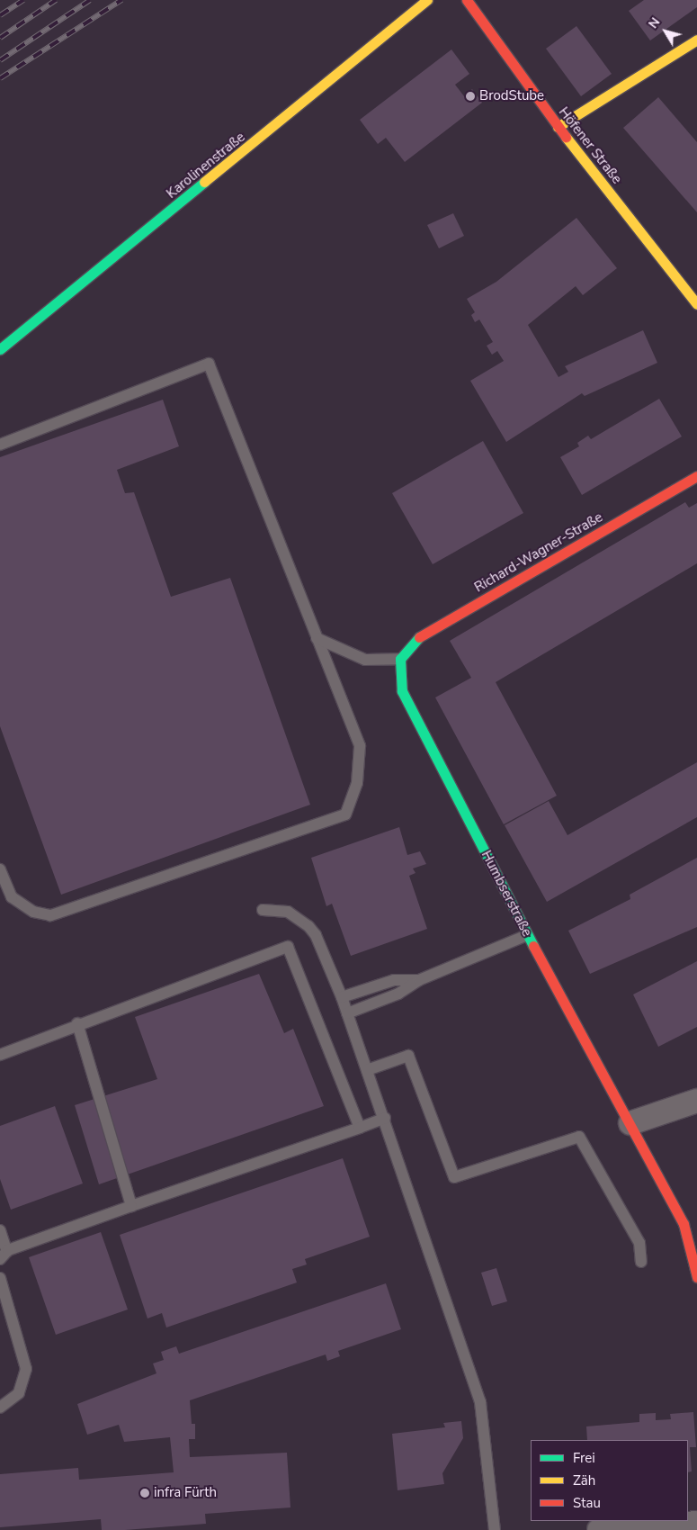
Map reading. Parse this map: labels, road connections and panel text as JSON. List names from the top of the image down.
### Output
{
  "streets": {
    "street": [
      "Höfener Straße",
      "Karolinenstraße",
      "Richard-Wagner-Straße",
      "Humbserstraße"
    ]
  },
  "crossings": [
    ["Richard-Wagner-Straße", "Humbserstraße"]
  ],
  "places": ["BrodStube", "infra Fürth"],
  "legend": ["Frei", "Zäh", "Stau"],
  "north": "top left"
}
